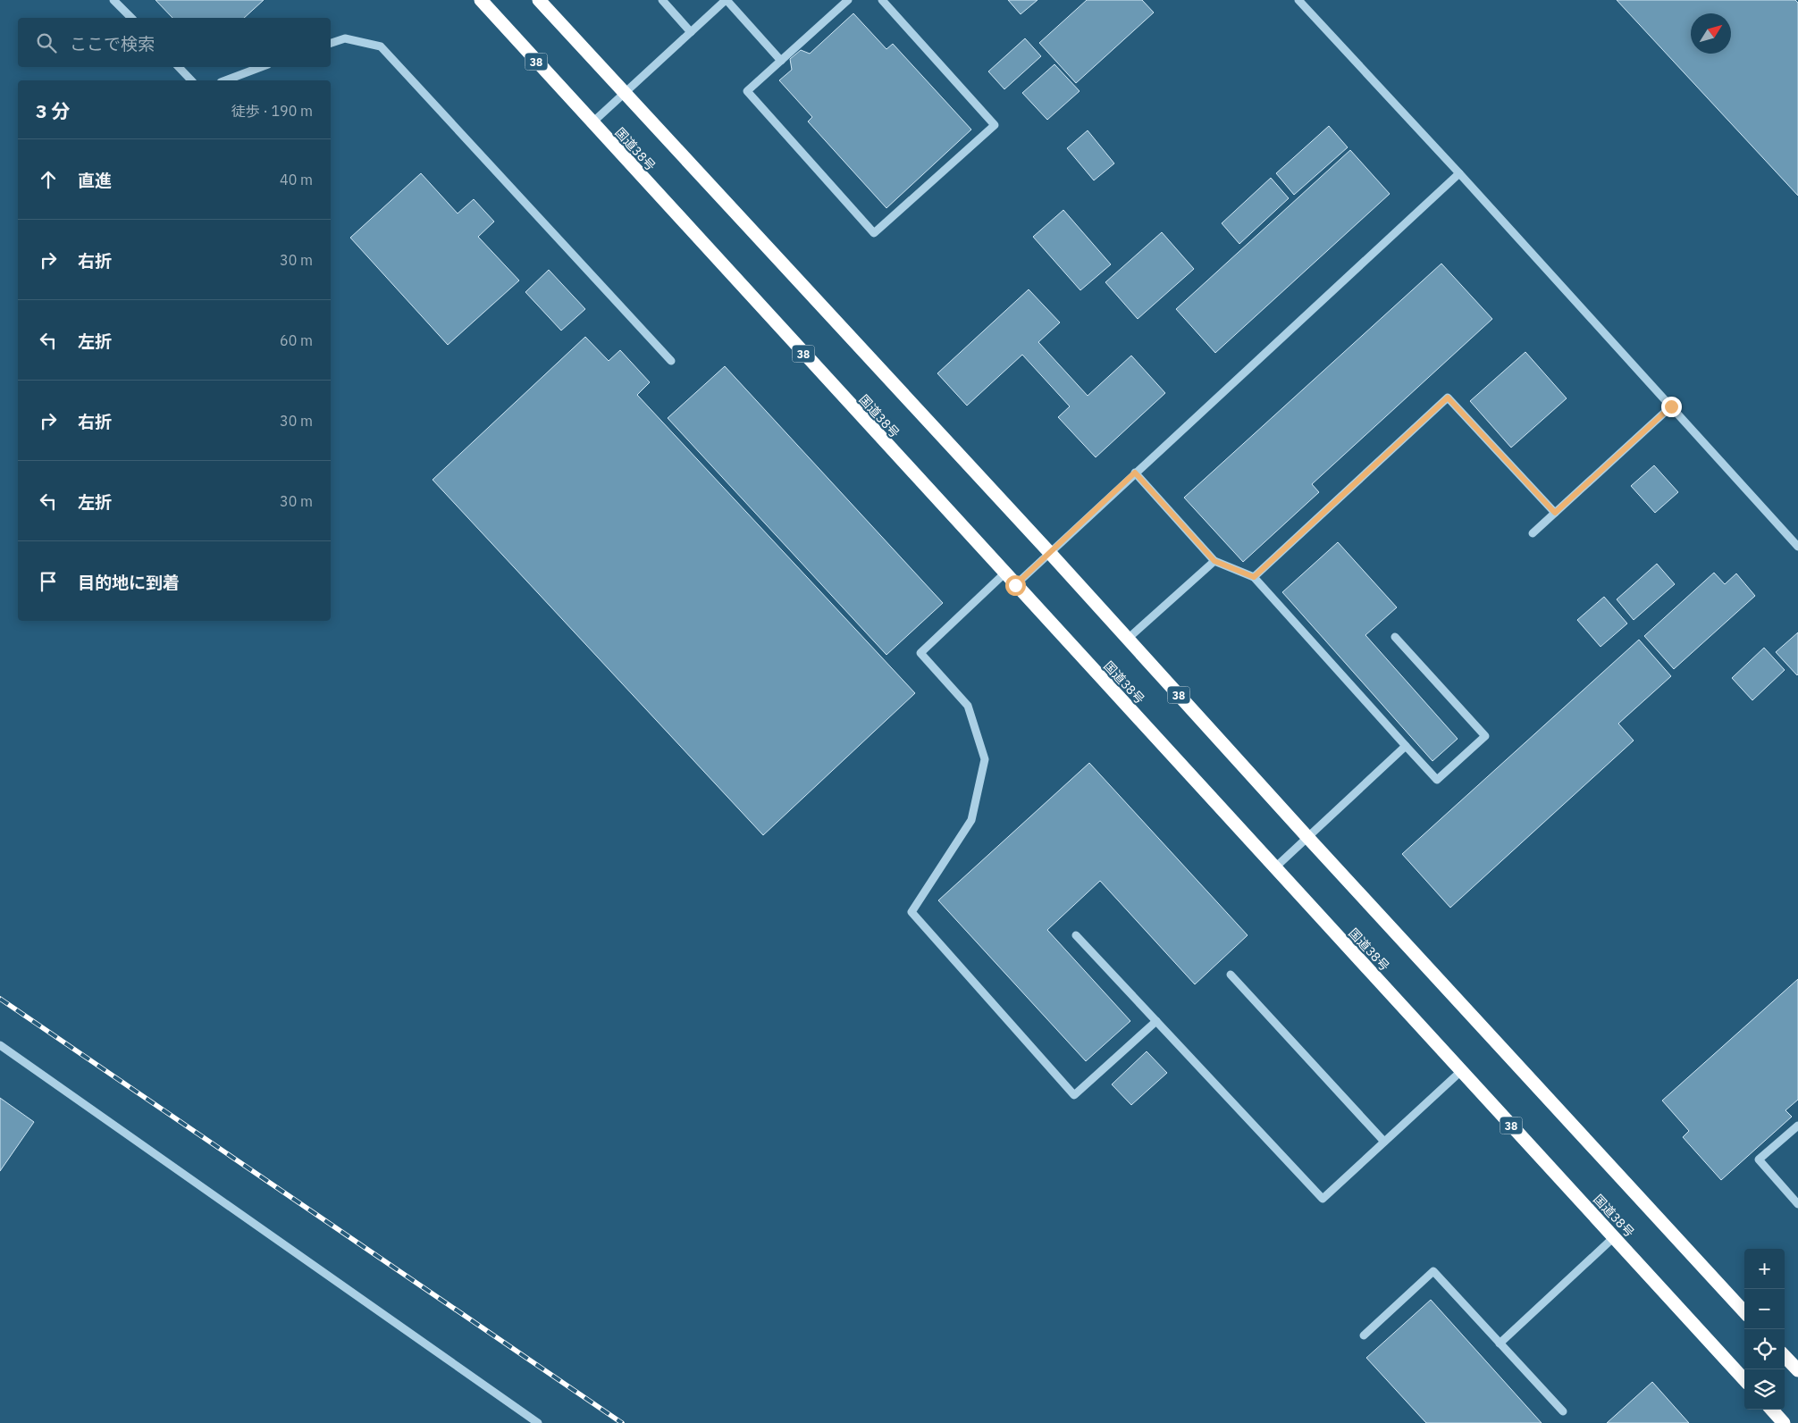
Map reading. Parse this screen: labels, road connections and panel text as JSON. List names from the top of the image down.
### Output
{
  "streets": {
    "highway": ["38", "国道38号"]
  },
  "north": "top right",
  "page": {
    "search": "ここで検索",
    "heading": ["3 分", "徒歩 · 190 m"],
    "list": [
      ["直進", "40 m"],
      ["右折", "30 m"],
      ["左折", "60 m"],
      ["右折", "30 m"],
      ["左折", "30 m"],
      "目的地に到着"
    ],
    "map_buttons": ["+", "−"]
  }
}
